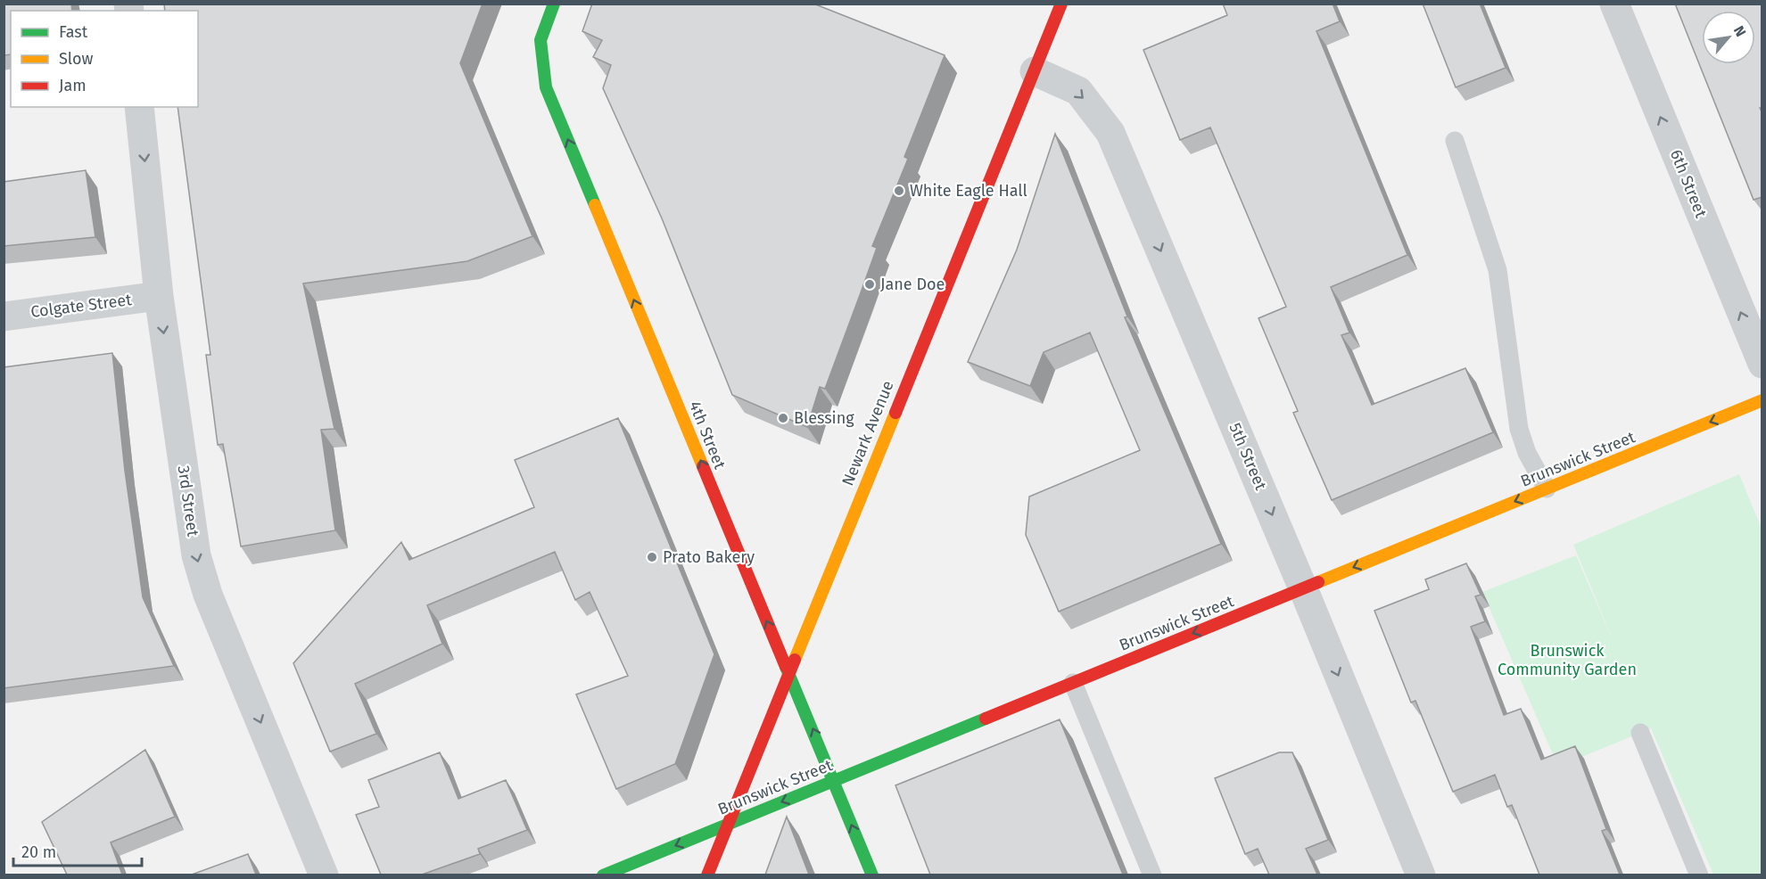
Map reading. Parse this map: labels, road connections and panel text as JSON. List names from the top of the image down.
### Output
{
  "streets": {
    "street": [
      "6th Street",
      "Colgate Street",
      "Newark Avenue",
      "4th Street",
      "5th Street",
      "Brunswick Street",
      "3rd Street"
    ]
  },
  "crossings": [
    ["Colgate Street", "3rd Street"],
    ["Newark Avenue", "4th Street"],
    ["Newark Avenue", "5th Street"],
    ["Newark Avenue", "Brunswick Street"],
    ["4th Street", "Brunswick Street"],
    ["5th Street", "Brunswick Street"]
  ],
  "one_way": [
    "6th Street",
    "4th Street",
    "5th Street",
    "Brunswick Street",
    "3rd Street"
  ],
  "parks": ["Brunswick Community Garden"],
  "places": [
    "White Eagle Hall",
    "Jane Doe",
    "Blessing",
    "Prato Bakery"
  ],
  "legend": ["Fast", "Slow", "Jam"],
  "scale_bar": "20 m",
  "north": "top right"
}
